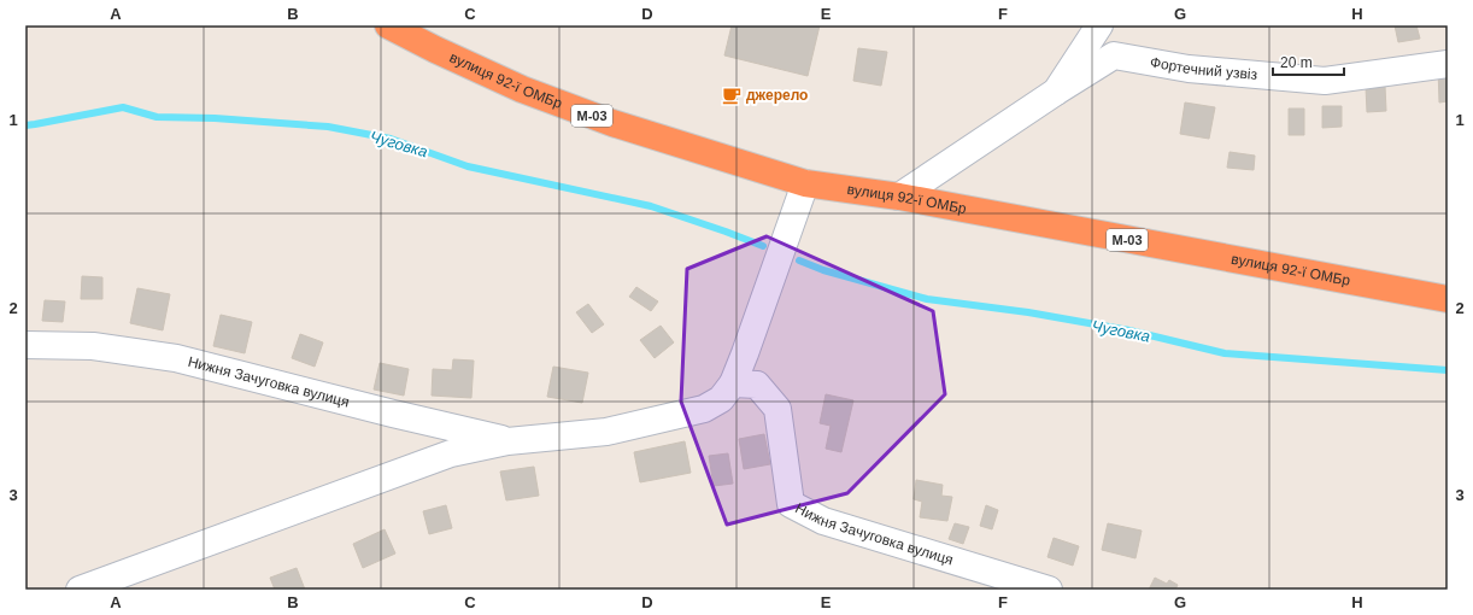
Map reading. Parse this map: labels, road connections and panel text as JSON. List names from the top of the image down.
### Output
{
  "streets": {
    "highway": ["вулиця 92-ї ОМБр", "М-03"],
    "street": ["Фортечний узвіз", "Нижня Зачуговка вулиця"]
  },
  "crossings": [
    ["Фортечний узвіз", "вулиця 92-ї ОМБр"],
    ["вулиця 92-ї ОМБр", "Нижня Зачуговка вулиця"]
  ],
  "water": ["Чуговка"],
  "places": {
    "cafe": ["джерело"]
  },
  "scale_bar": "20 m",
  "grid": {
    "columns": [
      "A",
      "B",
      "C",
      "D",
      "E",
      "F",
      "G",
      "H"
    ],
    "rows": ["1", "2", "3"]
  }
}
